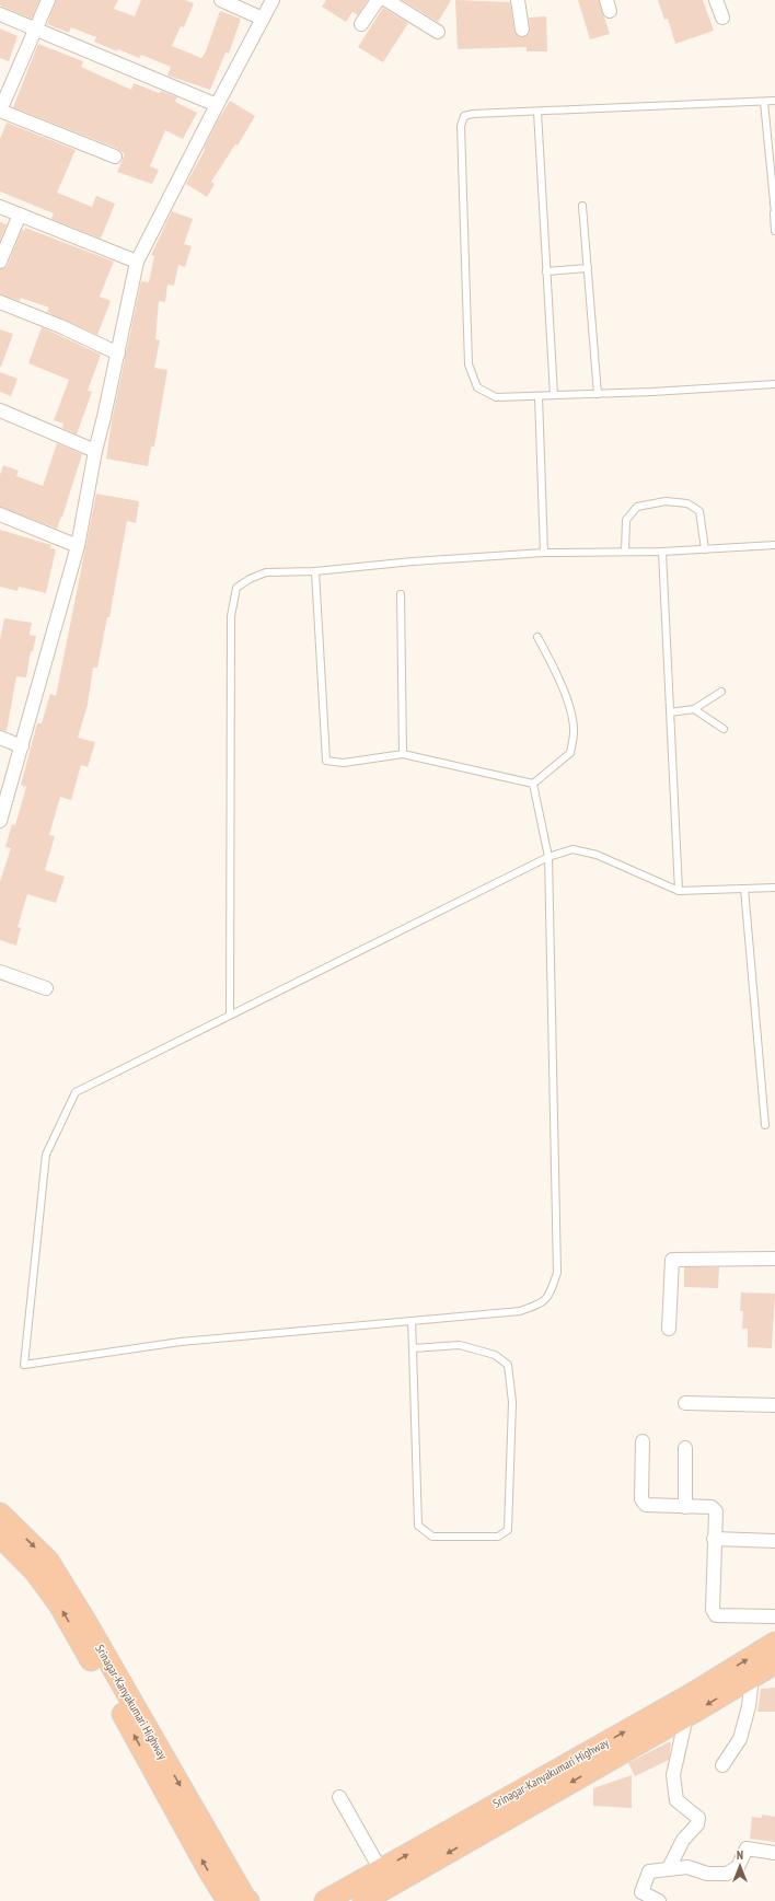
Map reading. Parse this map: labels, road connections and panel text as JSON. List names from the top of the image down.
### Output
{
  "streets": {
    "highway": ["Srinagar-Kanyakumari Highway"]
  },
  "north": "top"
}
